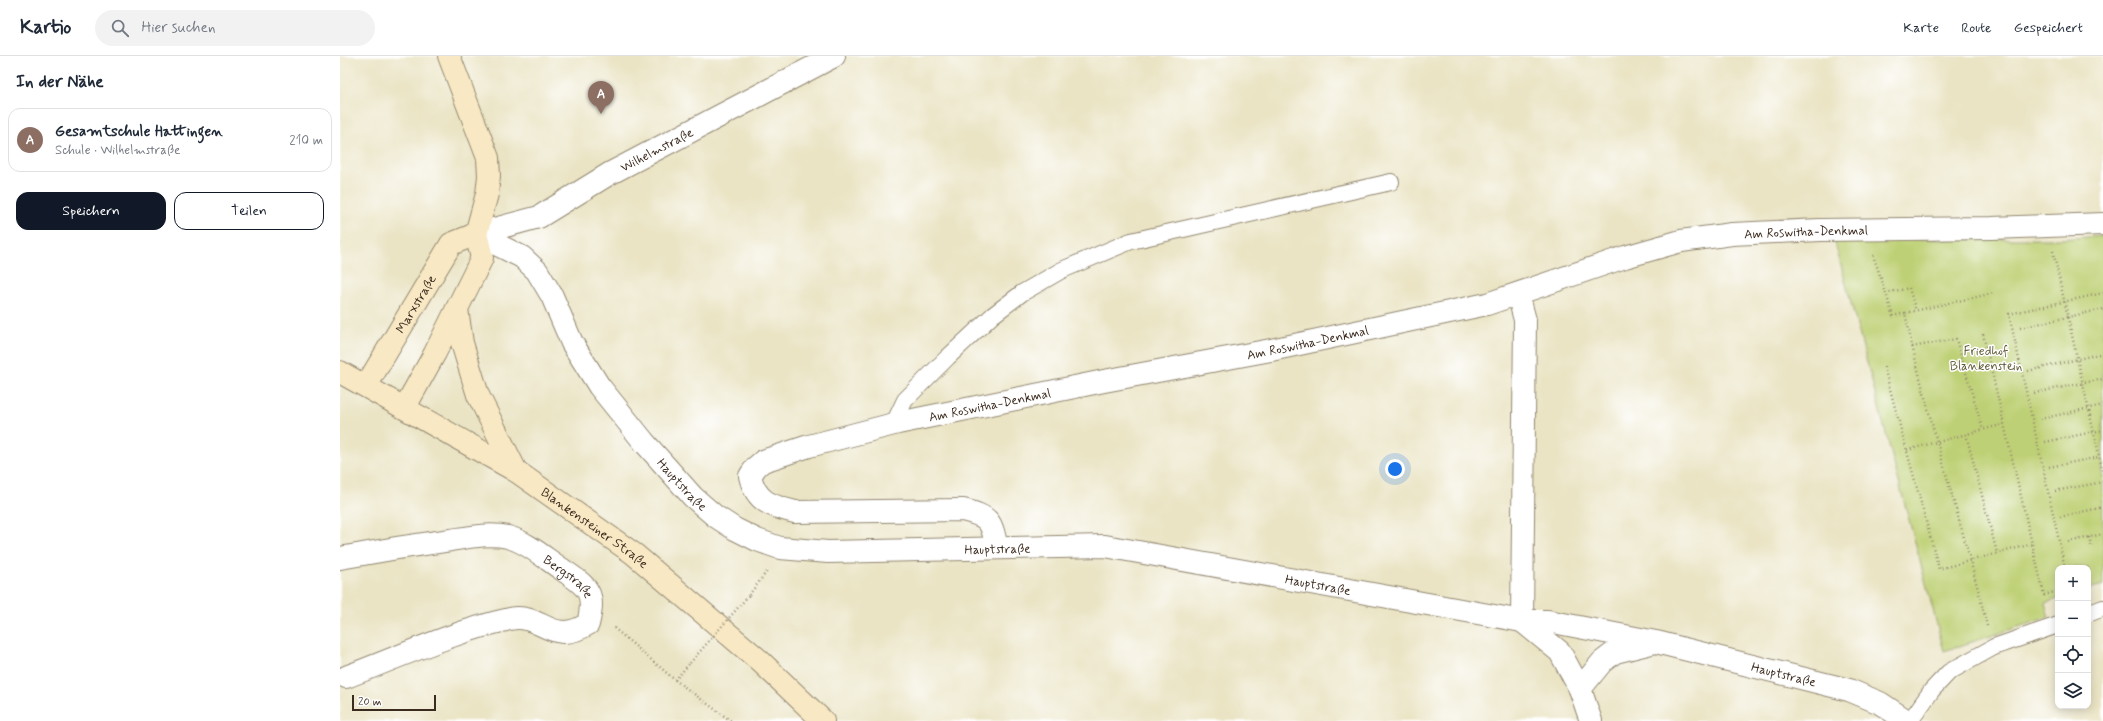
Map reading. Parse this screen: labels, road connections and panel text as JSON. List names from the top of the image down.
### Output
{
  "streets": {
    "main road": ["Marxstraße", "Blankensteiner Straße"],
    "street": [
      "Wilhelmstraße",
      "Am Roswitha-Denkmal",
      "Hauptstraße",
      "Bergstraße"
    ]
  },
  "crossings": [
    ["Wilhelmstraße", "Marxstraße"],
    ["Wilhelmstraße", "Hauptstraße"],
    ["Am Roswitha-Denkmal", "Hauptstraße"],
    ["Marxstraße", "Hauptstraße"],
    ["Marxstraße", "Blankensteiner Straße"]
  ],
  "parks": ["Friedhof Blankenstein"],
  "scale_bar": "20 m",
  "page": {
    "header": "Kartio",
    "search": "Hier suchen",
    "nav": ["Karte", "Route", "Gespeichert"],
    "heading": "In der Nähe",
    "pins": "A",
    "list": [
      {
        "mark": "A",
        "name": "Gesamtschule Hattingen",
        "note": "Schule · Wilhelmstraße",
        "value": "210 m"
      }
    ],
    "buttons": ["Speichern", "Teilen"],
    "map_buttons": ["+", "−"],
    "scale": "20 m"
  }
}
